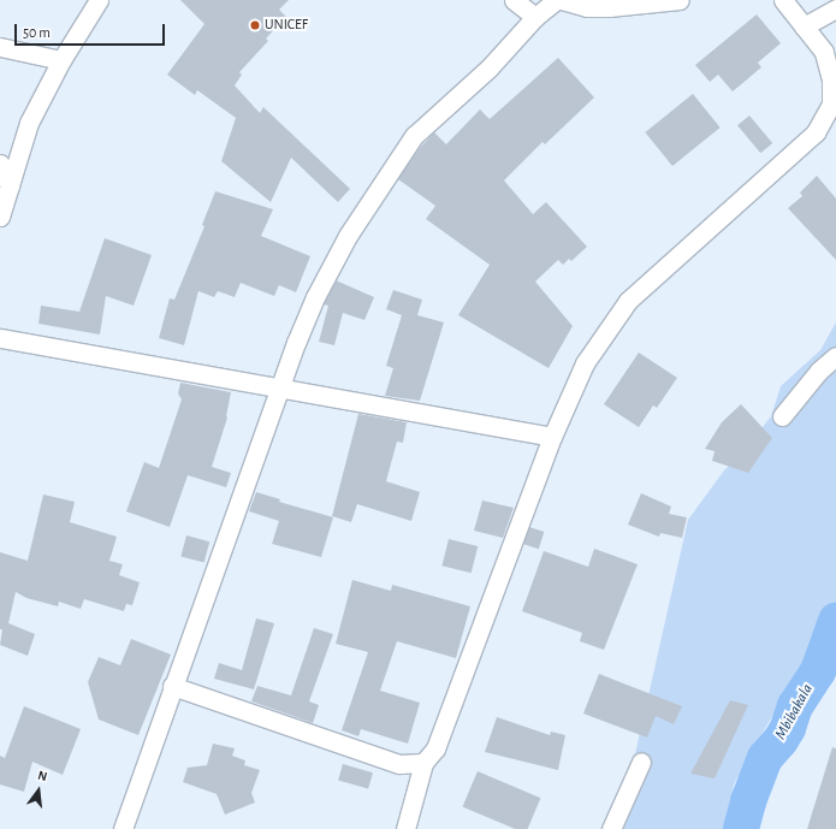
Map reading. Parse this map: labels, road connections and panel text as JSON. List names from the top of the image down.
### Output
{
  "water": ["Mbibakala"],
  "places": ["UNICEF"],
  "scale_bar": "50 m",
  "north": "top"
}
